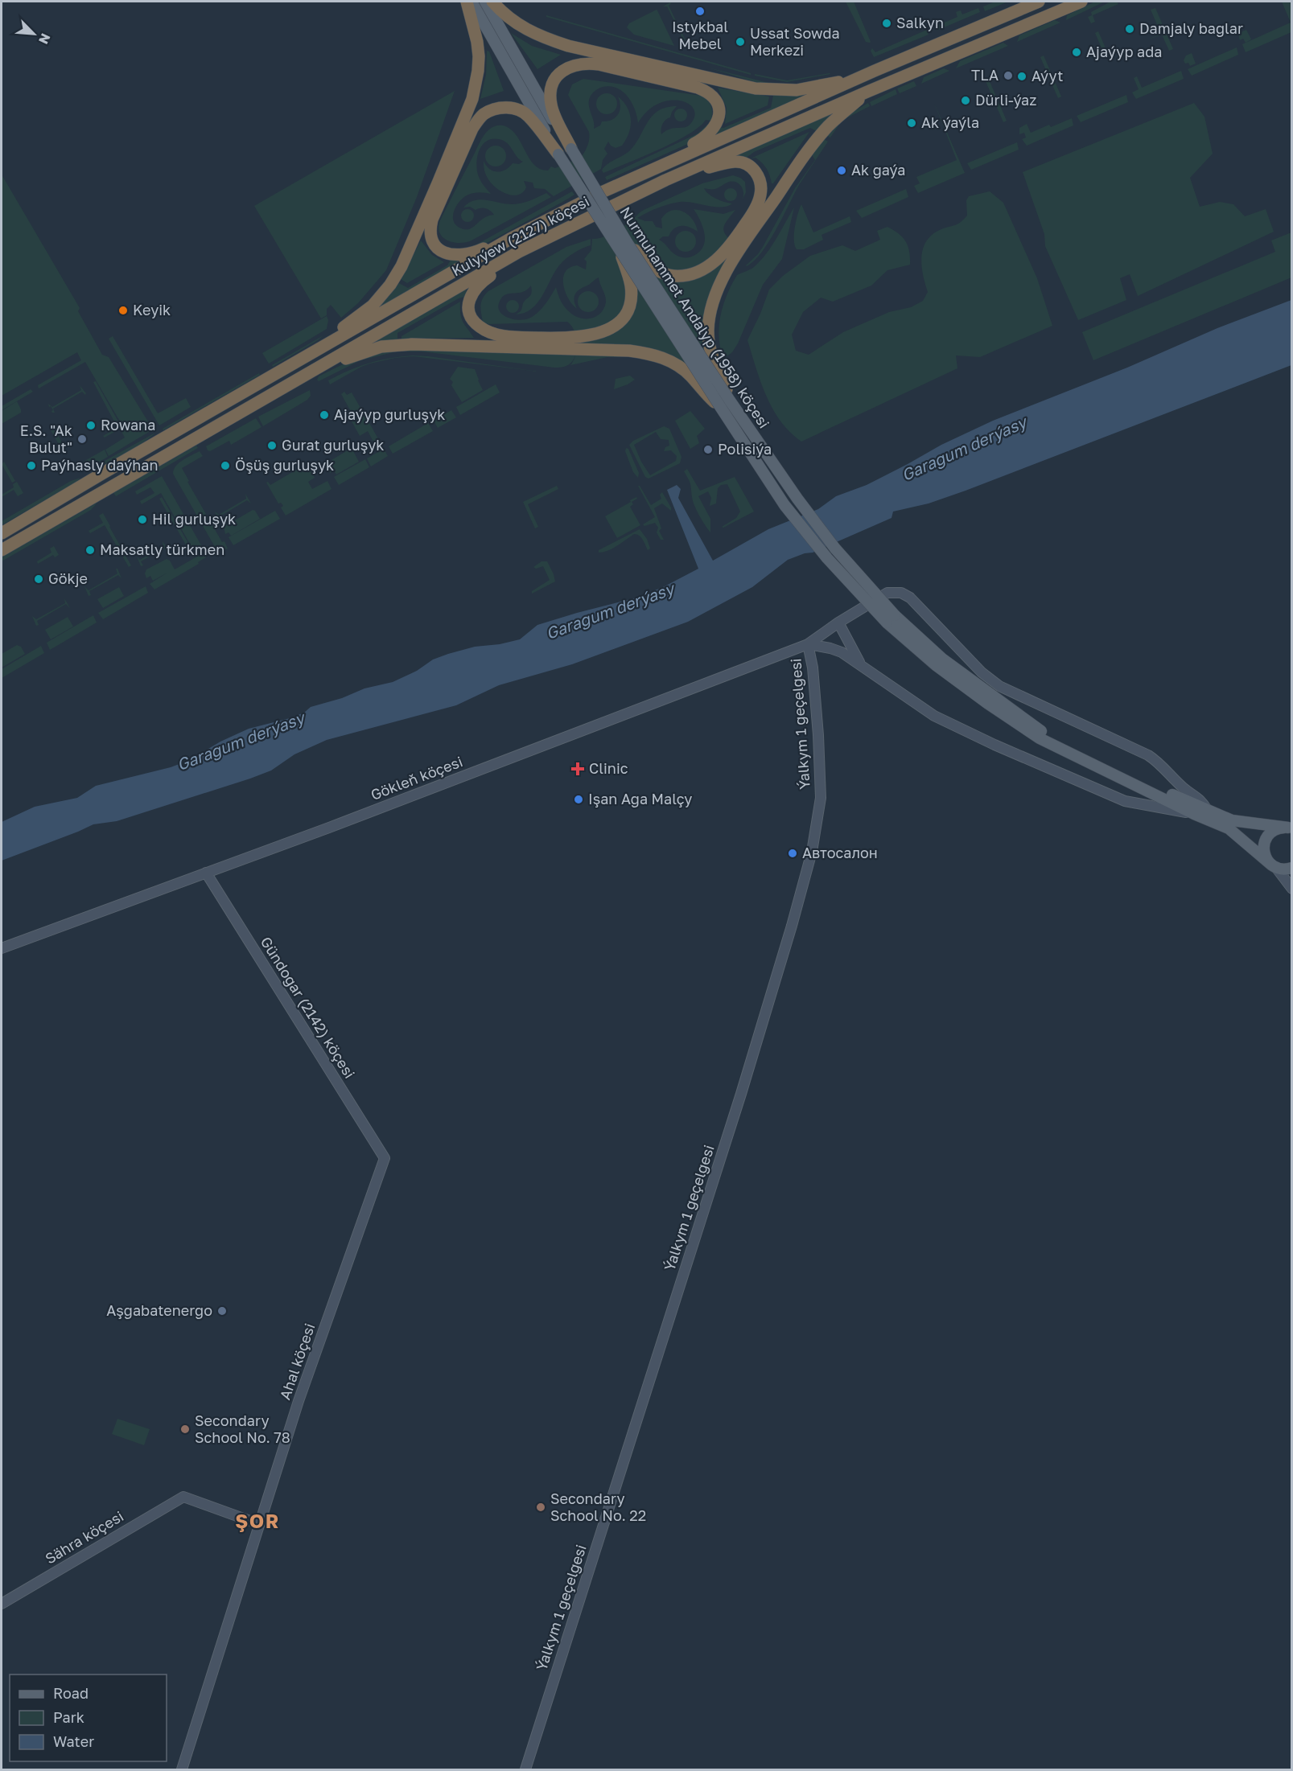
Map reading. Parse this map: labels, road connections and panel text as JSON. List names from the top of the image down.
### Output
{
  "streets": {
    "highway": ["Kulyýew (2127) köçesi"],
    "main road": ["Nurmuhammet Andalyp (1958) köçesi"],
    "street": [
      "Ýalkym 1 geçelgesi",
      "Gökleň köçesi",
      "Gündogar (2142) köçesi",
      "Ahal köçesi",
      "Sähra köçesi"
    ]
  },
  "crossings": [
    ["Nurmuhammet Andalyp (1958) köçesi", "Gökleň köçesi"],
    ["Ýalkym 1 geçelgesi", "Gökleň köçesi"],
    ["Gökleň köçesi", "Gündogar (2142) köçesi"],
    ["Gündogar (2142) köçesi", "Ahal köçesi"],
    ["Ahal köçesi", "Sähra köçesi"]
  ],
  "districts": ["ŞOR"],
  "water": ["Garagum derýasy"],
  "places": {
    "other": [
      "Istykbal Mebel",
      "Salkyn",
      "Damjaly baglar",
      "Ussat Sowda Merkezi",
      "Ajaýyp ada",
      "TLA",
      "Aýyt",
      "Dürli-ýaz",
      "Ak ýaýla",
      "Ak gaýa",
      "Keyik",
      "Ajaýyp gurluşyk",
      "Rowana",
      "E.S. \"Ak Bulut\"",
      "Gurat gurluşyk",
      "Polisiýa",
      "Paýhasly daýhan",
      "Öşüş gurluşyk",
      "Hil gurluşyk",
      "Maksatly türkmen",
      "Gökje",
      "Işan Aga Malçy",
      "Автосалон",
      "Aşgabatenergo",
      "Secondary School No. 78",
      "Secondary School No. 22"
    ],
    "health": ["Clinic"]
  },
  "legend": ["Road", "Park", "Water"],
  "north": "bottom right"
}
